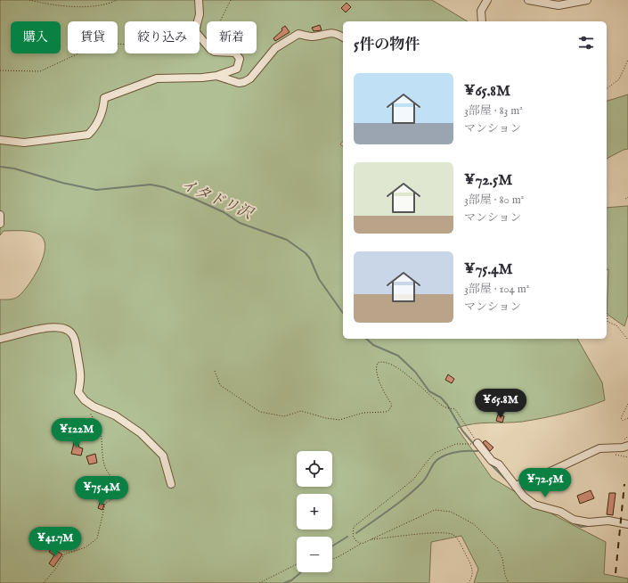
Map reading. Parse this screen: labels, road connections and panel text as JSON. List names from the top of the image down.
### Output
{
  "water": ["イタドリ沢"],
  "page": {
    "chip": [
      "購入",
      "賃貸",
      "絞り込み",
      "新着"
    ],
    "heading": "5件の物件",
    "list": [
      {
        "name": "¥65.8M",
        "note": "3部屋 · 83 m² · マンション"
      },
      {
        "name": "¥72.5M",
        "note": "3部屋 · 80 m² · マンション"
      },
      {
        "name": "¥75.4M",
        "note": "3部屋 · 104 m² · マンション"
      }
    ],
    "price": [
      "¥65.8M",
      "¥122M",
      "¥72.5M",
      "¥75.4M",
      "¥41.7M"
    ],
    "map_buttons": ["+", "−"]
  }
}
